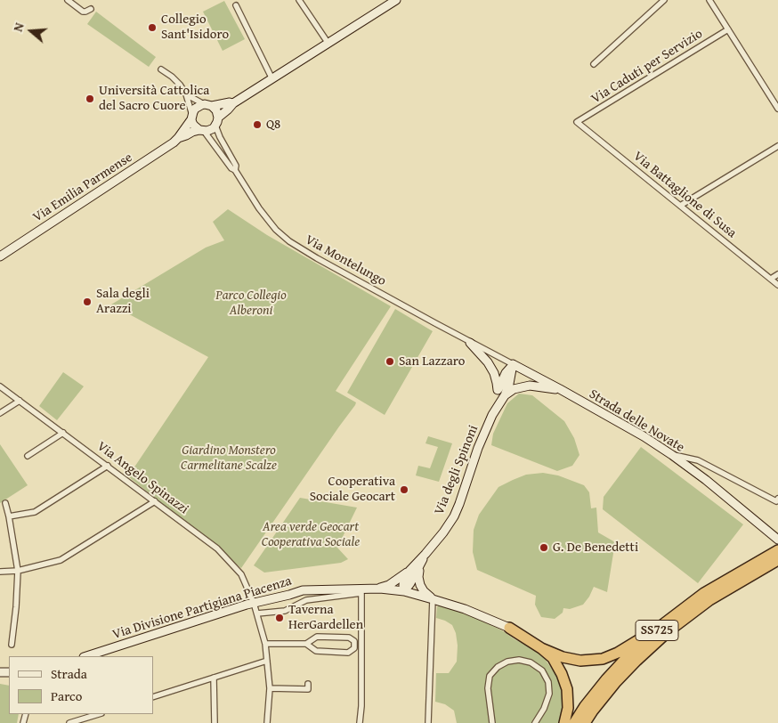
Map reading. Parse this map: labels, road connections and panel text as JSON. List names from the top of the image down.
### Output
{
  "streets": {
    "highway": ["SS725"],
    "street": [
      "Via Caduti per Servizio",
      "Via Emilia Parmense",
      "Via Battaglione di Susa",
      "Via Montelungo",
      "Strada delle Novate",
      "Via degli Spinoni",
      "Via Angelo Spinazzi",
      "Via Divisione Partigiana Piacenza"
    ]
  },
  "crossings": [
    ["Via Caduti per Servizio", "Via Battaglione di Susa"],
    ["Via Emilia Parmense", "Via Montelungo"],
    ["Via Montelungo", "Strada delle Novate"],
    ["Strada delle Novate", "Via degli Spinoni"],
    ["Via degli Spinoni", "Via Divisione Partigiana Piacenza"],
    ["Via Angelo Spinazzi", "Via Divisione Partigiana Piacenza"]
  ],
  "parks": ["Parco Collegio Alberoni", "Giardino Monstero Carmelitane Scalze", "Area verde Geocart Cooperativa Sociale"],
  "places": [
    "Collegio Sant'Isidoro",
    "Università Cattolica del Sacro Cuore",
    "Q8",
    "Sala degli Arazzi",
    "San Lazzaro",
    "Cooperativa Sociale Geocart",
    "G. De Benedetti",
    "Taverna HerGardellen"
  ],
  "legend": ["Strada", "Parco"],
  "north": "left"
}
